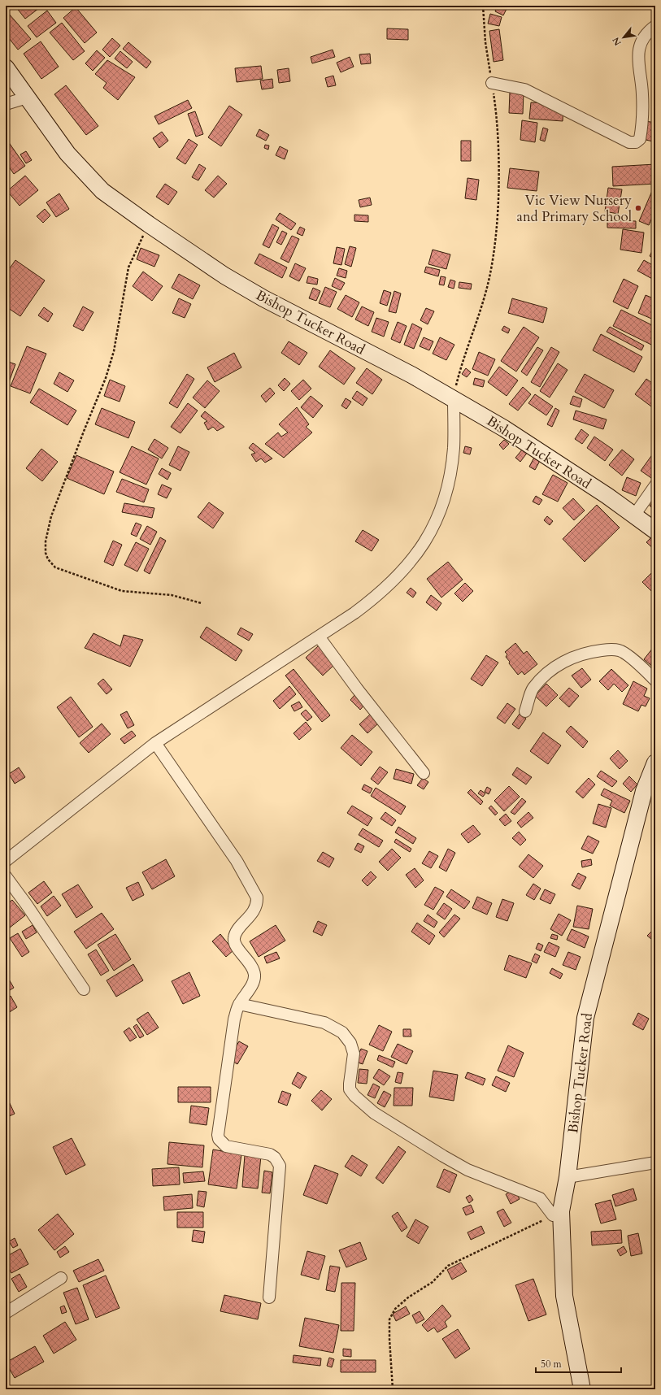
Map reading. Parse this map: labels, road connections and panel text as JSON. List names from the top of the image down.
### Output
{
  "streets": {
    "main road": ["Bishop Tucker Road"]
  },
  "places": ["Vic View Nursery and Primary School"],
  "scale_bar": "50 m",
  "north": "bottom left"
}
